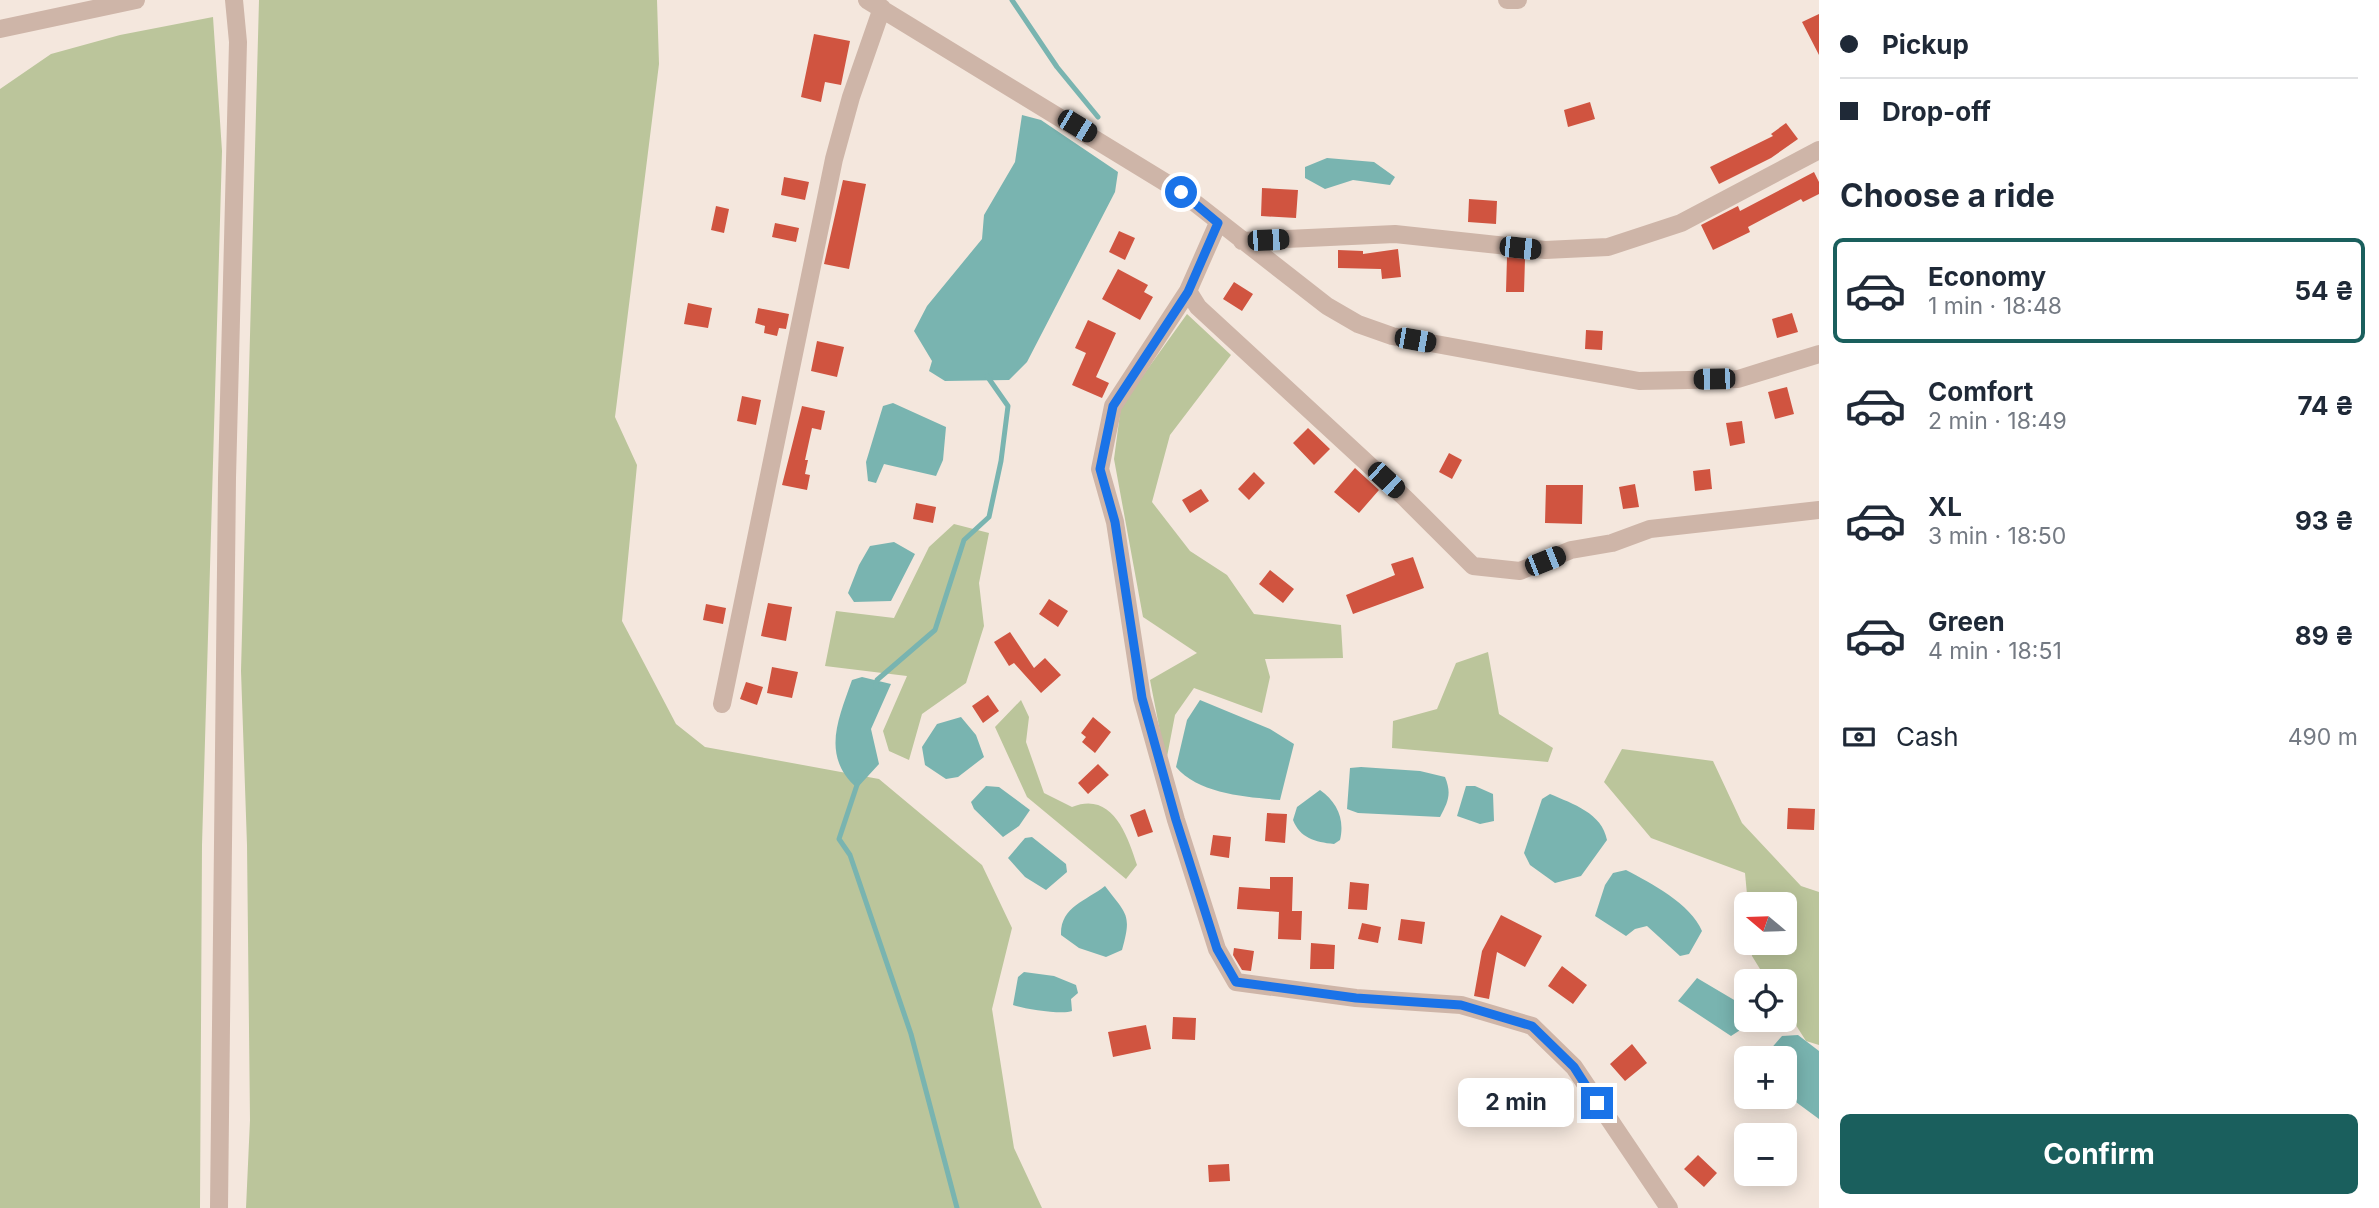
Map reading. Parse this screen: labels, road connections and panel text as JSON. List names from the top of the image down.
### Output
{
  "north": "left",
  "page": {
    "banner": ["Pickup", "Drop-off"],
    "heading": "Choose a ride",
    "list": [
      {
        "name": "Economy",
        "note": "1 min · 18:48",
        "value": "54 ₴"
      },
      {
        "name": "Comfort",
        "note": "2 min · 18:49",
        "value": "74 ₴"
      },
      {
        "name": "XL",
        "note": "3 min · 18:50",
        "value": "93 ₴"
      },
      {
        "name": "Green",
        "note": "4 min · 18:51",
        "value": "89 ₴"
      }
    ],
    "pay": ["Cash", "490 m"],
    "map_buttons": ["+", "−"],
    "bubble": "2 min",
    "buttons": "Confirm"
  }
}
